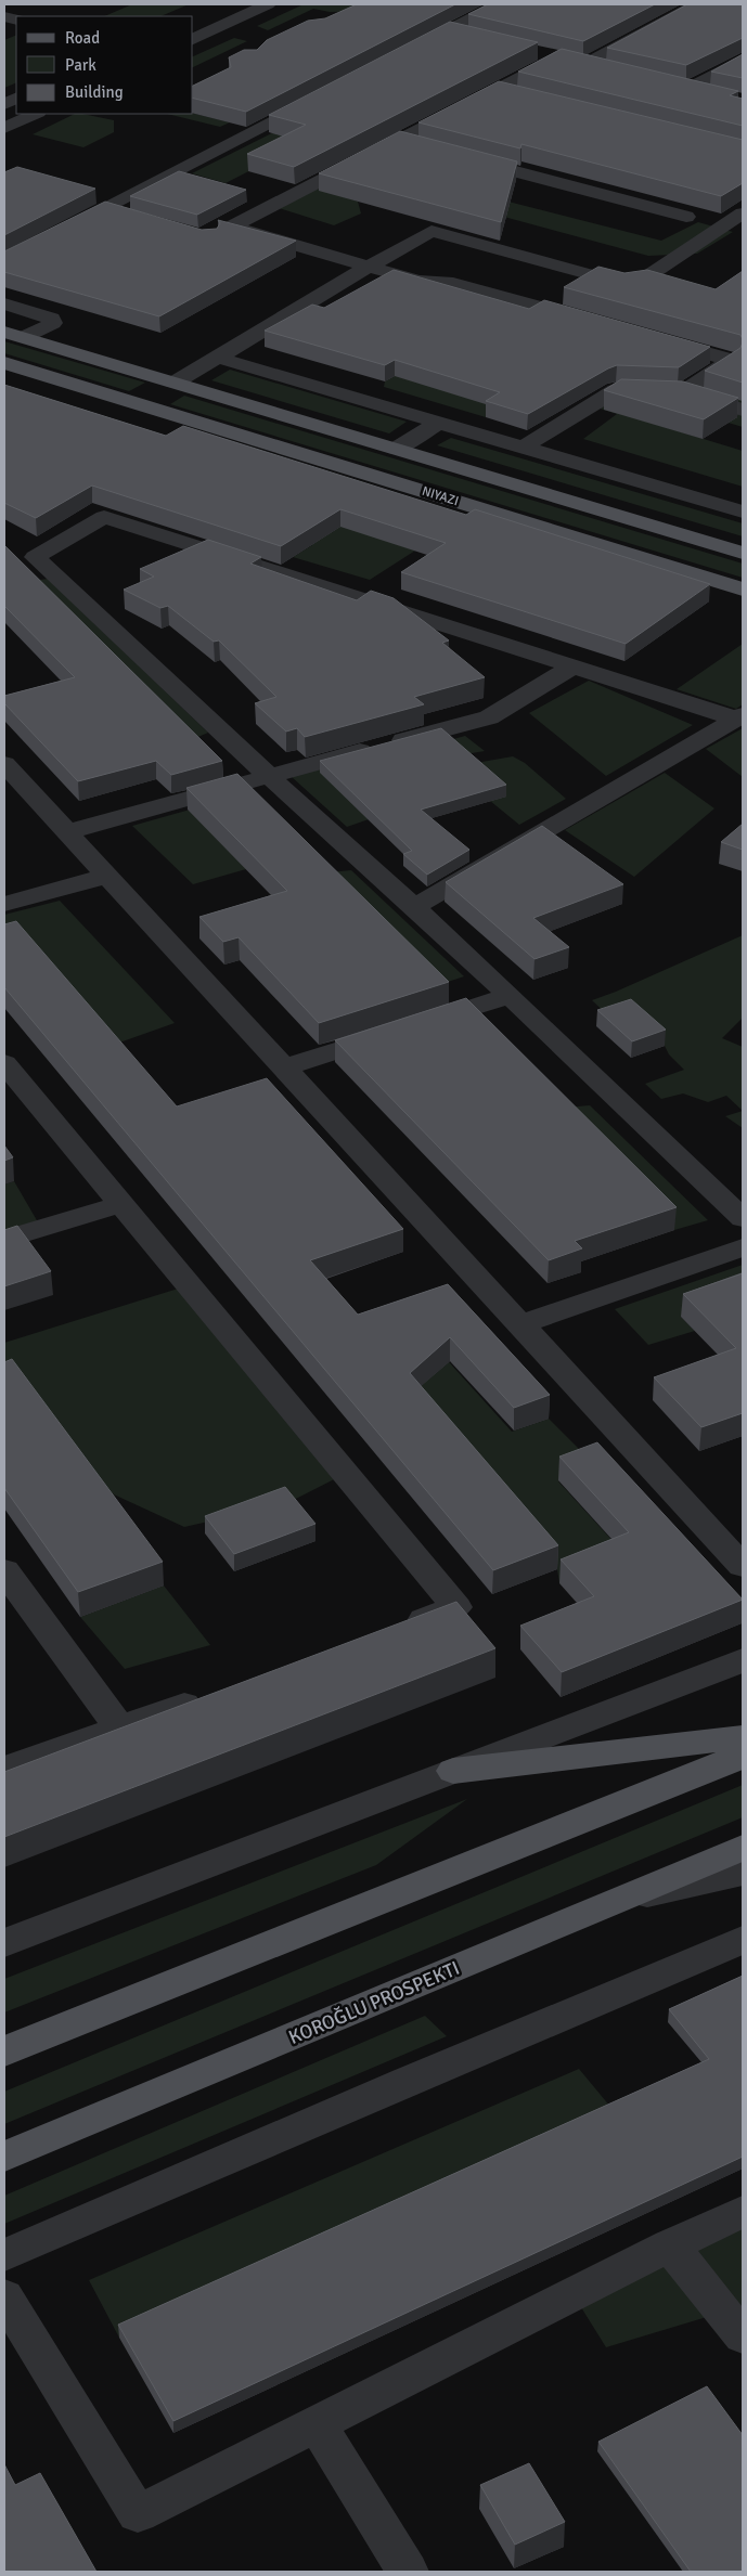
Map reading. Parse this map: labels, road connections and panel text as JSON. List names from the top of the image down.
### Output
{
  "streets": {
    "main road": ["NIYAZI", "KOROĞLU PROSPEKTI"]
  },
  "legend": ["Road", "Park", "Building"]
}
